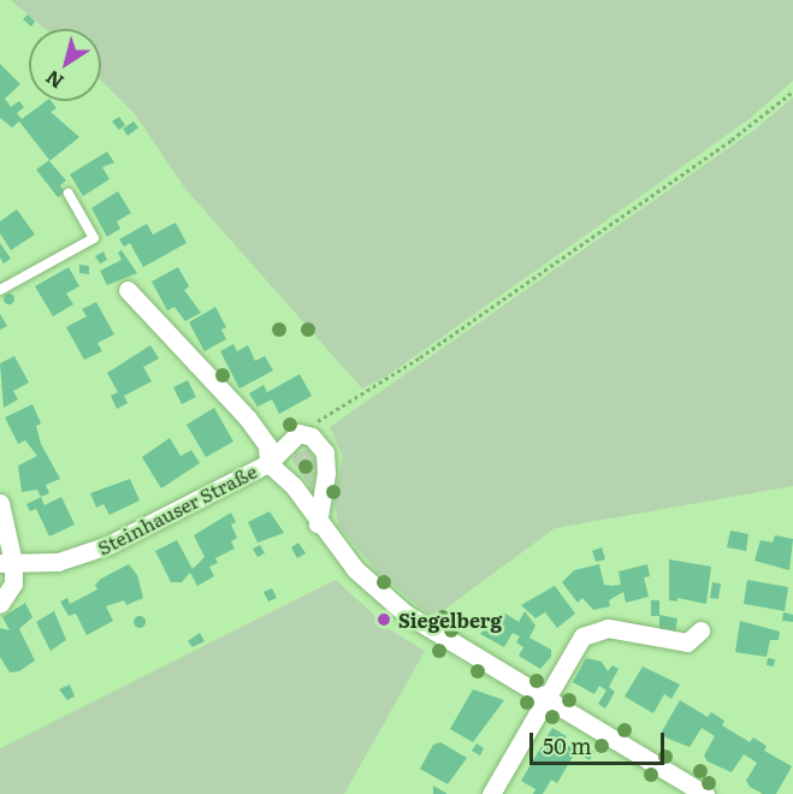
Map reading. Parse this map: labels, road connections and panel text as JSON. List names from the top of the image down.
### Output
{
  "streets": {
    "street": ["Steinhauser Straße"]
  },
  "places": ["Siegelberg"],
  "scale_bar": "50 m",
  "north": "bottom left"
}
